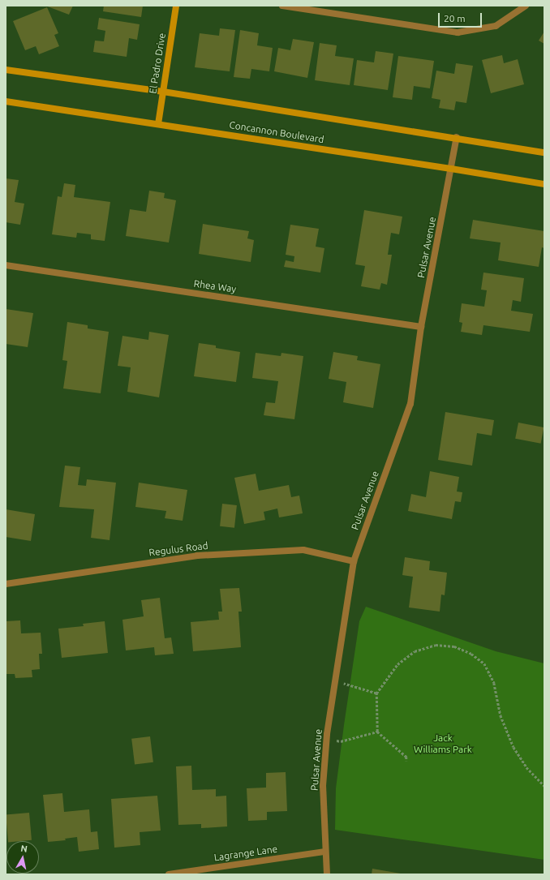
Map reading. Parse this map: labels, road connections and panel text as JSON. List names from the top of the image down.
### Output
{
  "streets": {
    "main road": ["El Padro Drive", "Concannon Boulevard"],
    "street": [
      "Pulsar Avenue",
      "Rhea Way",
      "Regulus Road",
      "Lagrange Lane"
    ]
  },
  "crossings": [
    ["El Padro Drive", "Concannon Boulevard"],
    ["Concannon Boulevard", "Pulsar Avenue"],
    ["Pulsar Avenue", "Rhea Way"],
    ["Pulsar Avenue", "Regulus Road"],
    ["Pulsar Avenue", "Lagrange Lane"]
  ],
  "parks": ["Jack Williams Park"],
  "scale_bar": "20 m",
  "north": "top"
}
